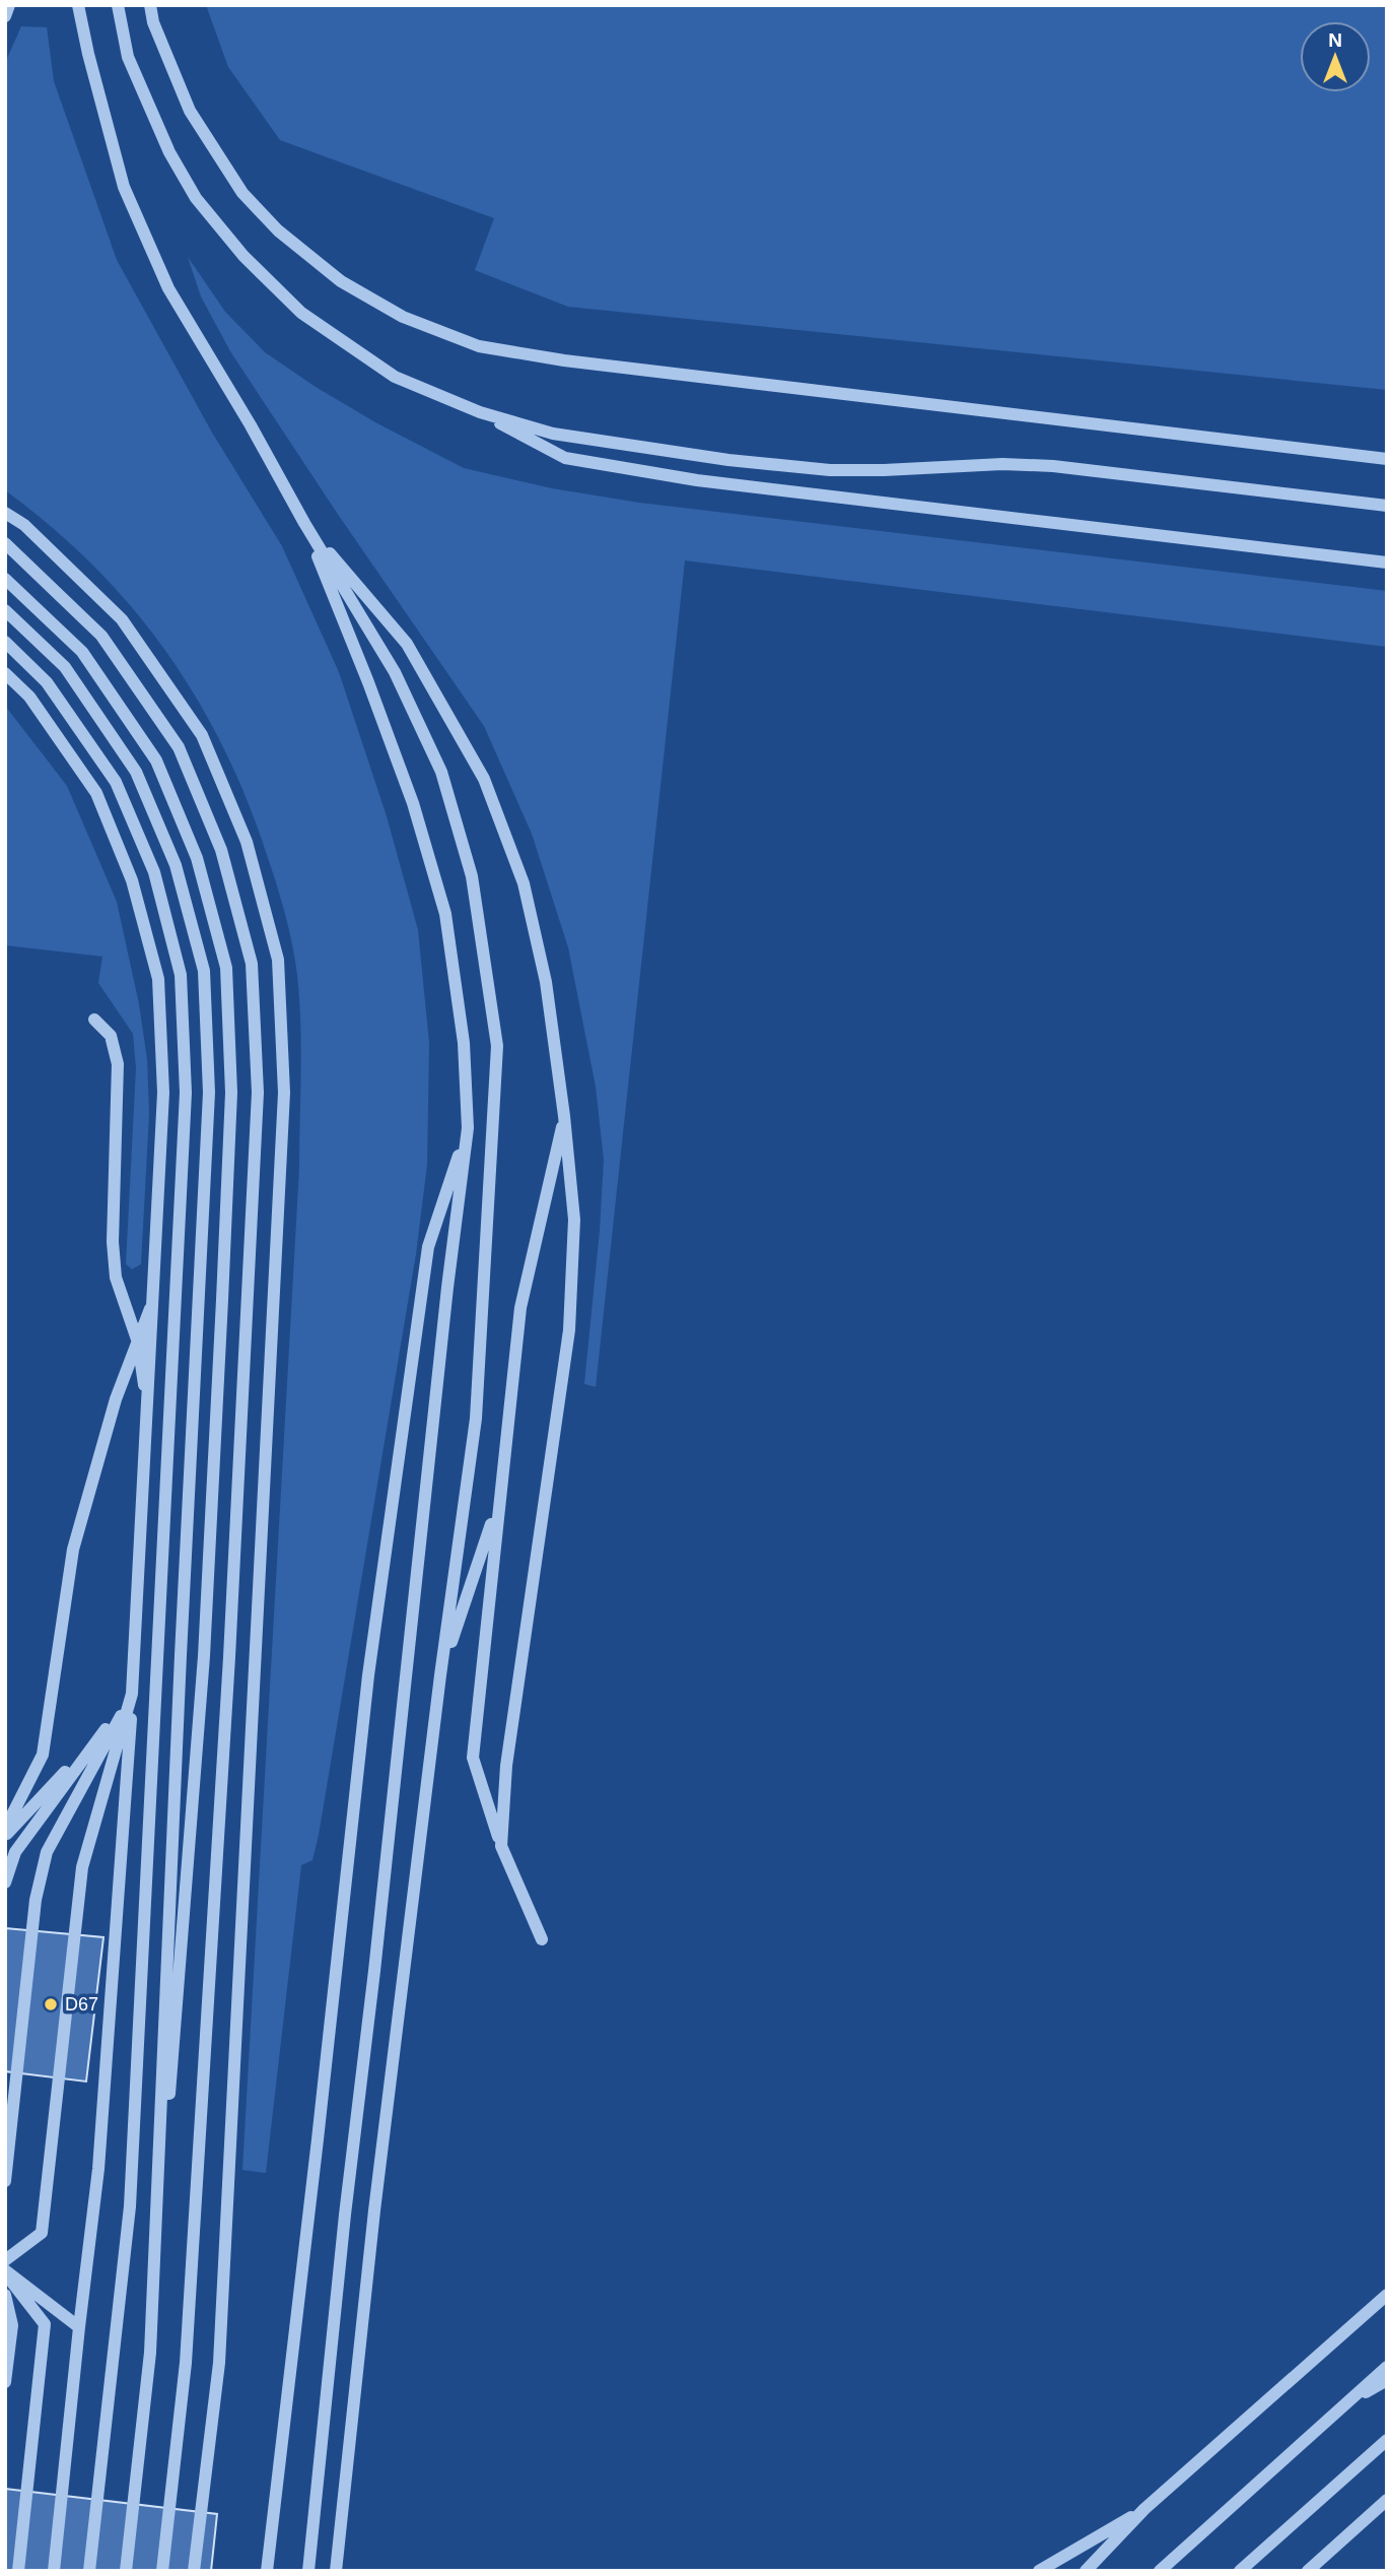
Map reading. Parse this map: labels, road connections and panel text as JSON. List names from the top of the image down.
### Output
{
  "places": ["D67"],
  "north": "top"
}
